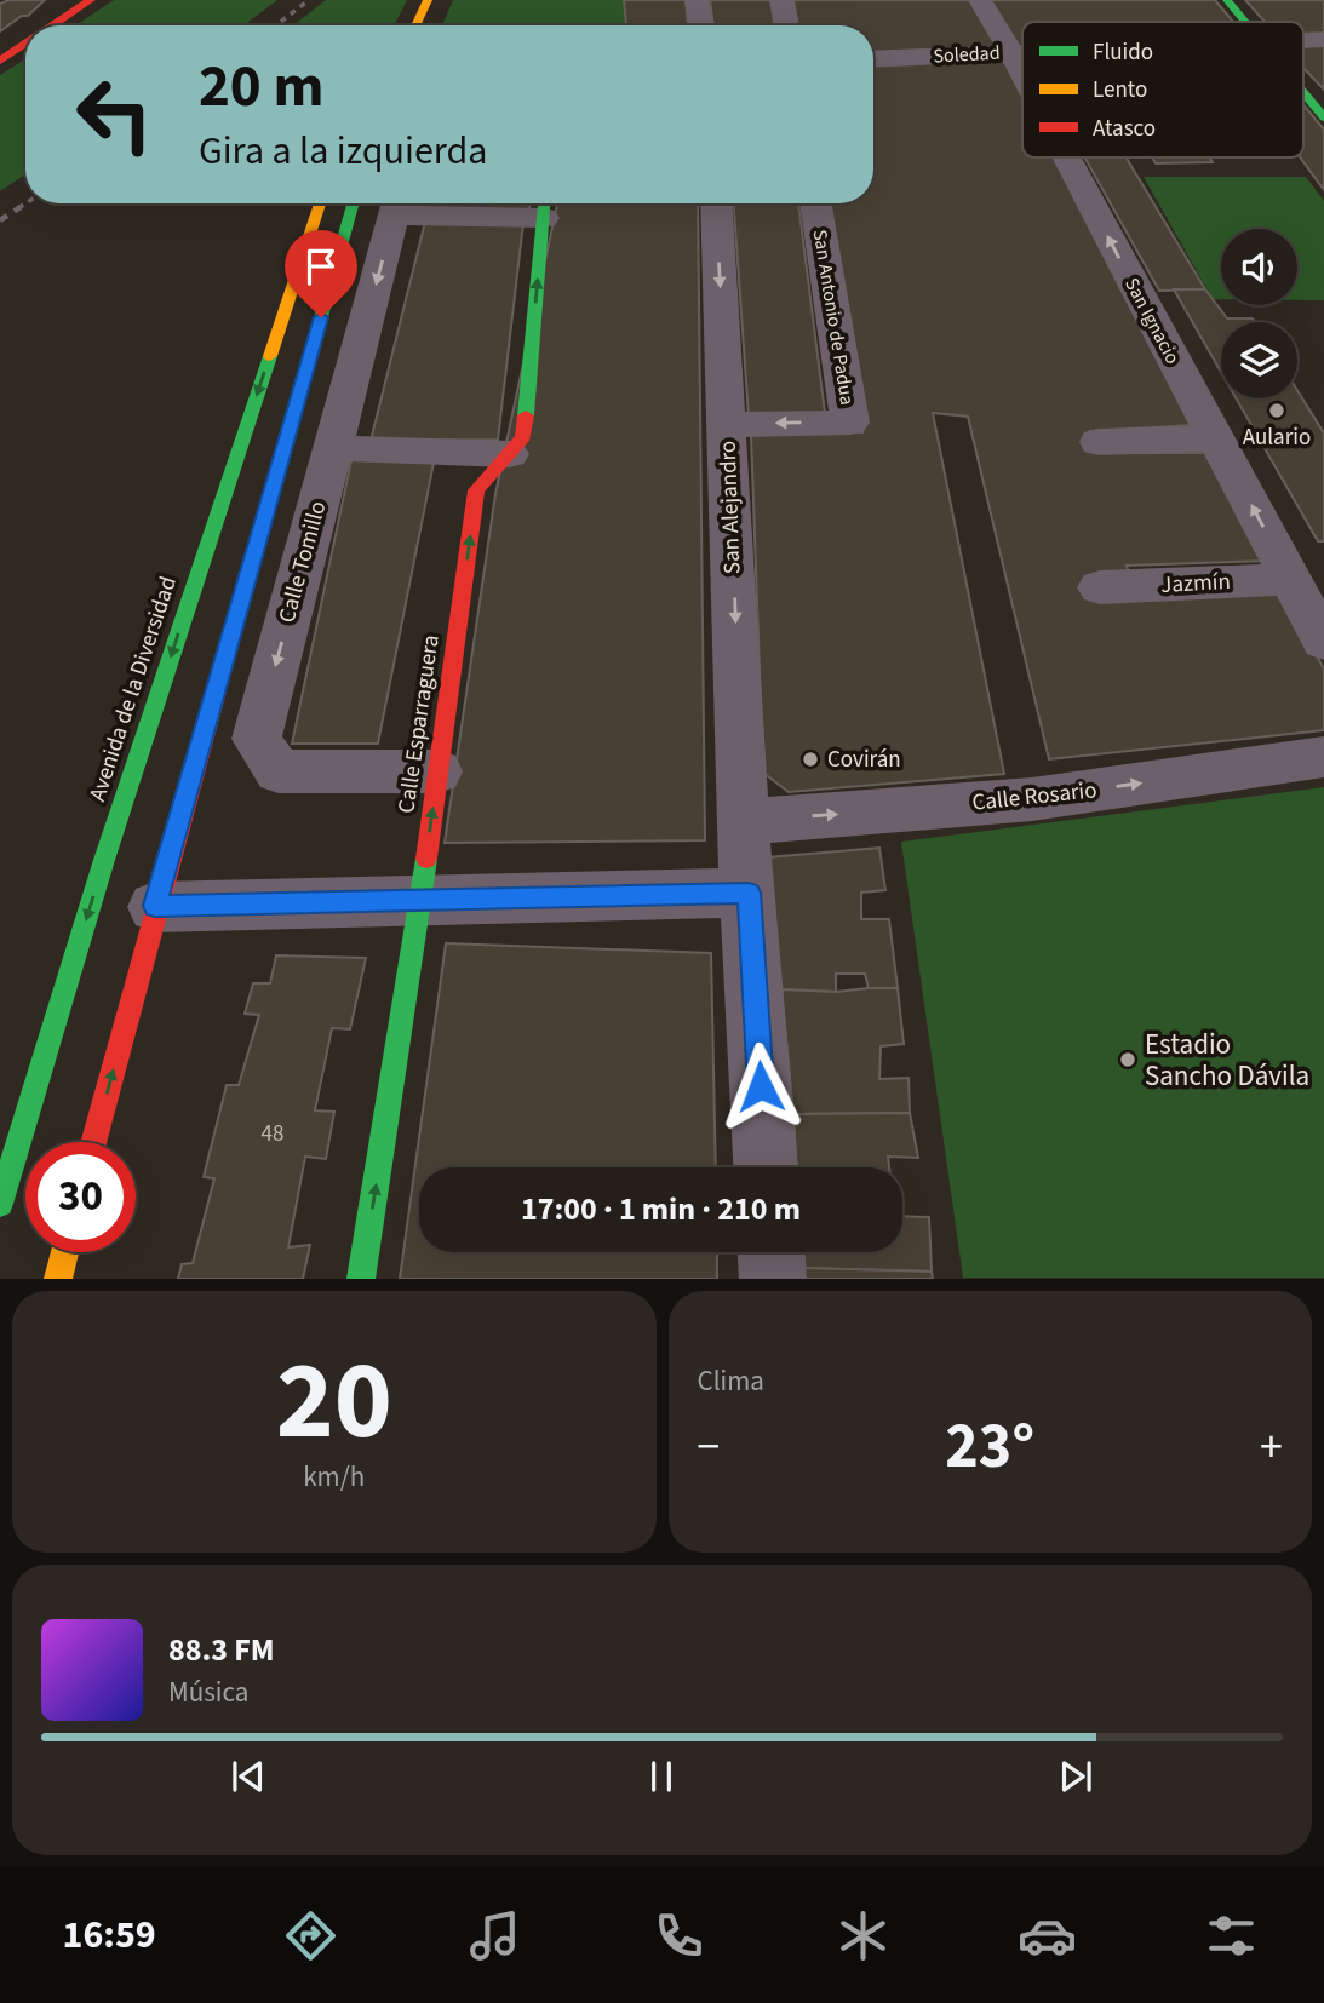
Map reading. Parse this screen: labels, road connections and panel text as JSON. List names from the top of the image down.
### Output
{
  "streets": {
    "main road": ["Avenida de la Diversidad", "Calle Esparraguera"],
    "street": [
      "Soledad",
      "San Antonio de Padua",
      "San Ignacio",
      "San Alejandro",
      "Calle Tomillo",
      "Jazmín",
      "Calle Rosario"
    ]
  },
  "crossings": [
    ["Soledad", "San Ignacio"],
    ["San Antonio de Padua", "San Alejandro"],
    ["San Ignacio", "Jazmín"],
    ["San Alejandro", "Calle Rosario"],
    ["Calle Tomillo", "Calle Esparraguera"]
  ],
  "one_way": [
    "San Ignacio",
    "San Alejandro",
    "Calle Esparraguera",
    "Calle Rosario"
  ],
  "places": ["Aulario", "Covirán", "Estadio Sancho Dávila"],
  "house_numbers": ["48"],
  "legend": ["Fluido", "Lento", "Atasco"],
  "page": {
    "turn": ["20 m", "Gira a la izquierda"],
    "limit": "30",
    "trip": "17:00 · 1 min · 210 m",
    "tile": [
      ["20", "km/h"],
      "Clima"
    ],
    "heat": ["−", "23°", "+"],
    "song": ["88.3 FM", "Música"],
    "tabs": "16:59"
  }
}
